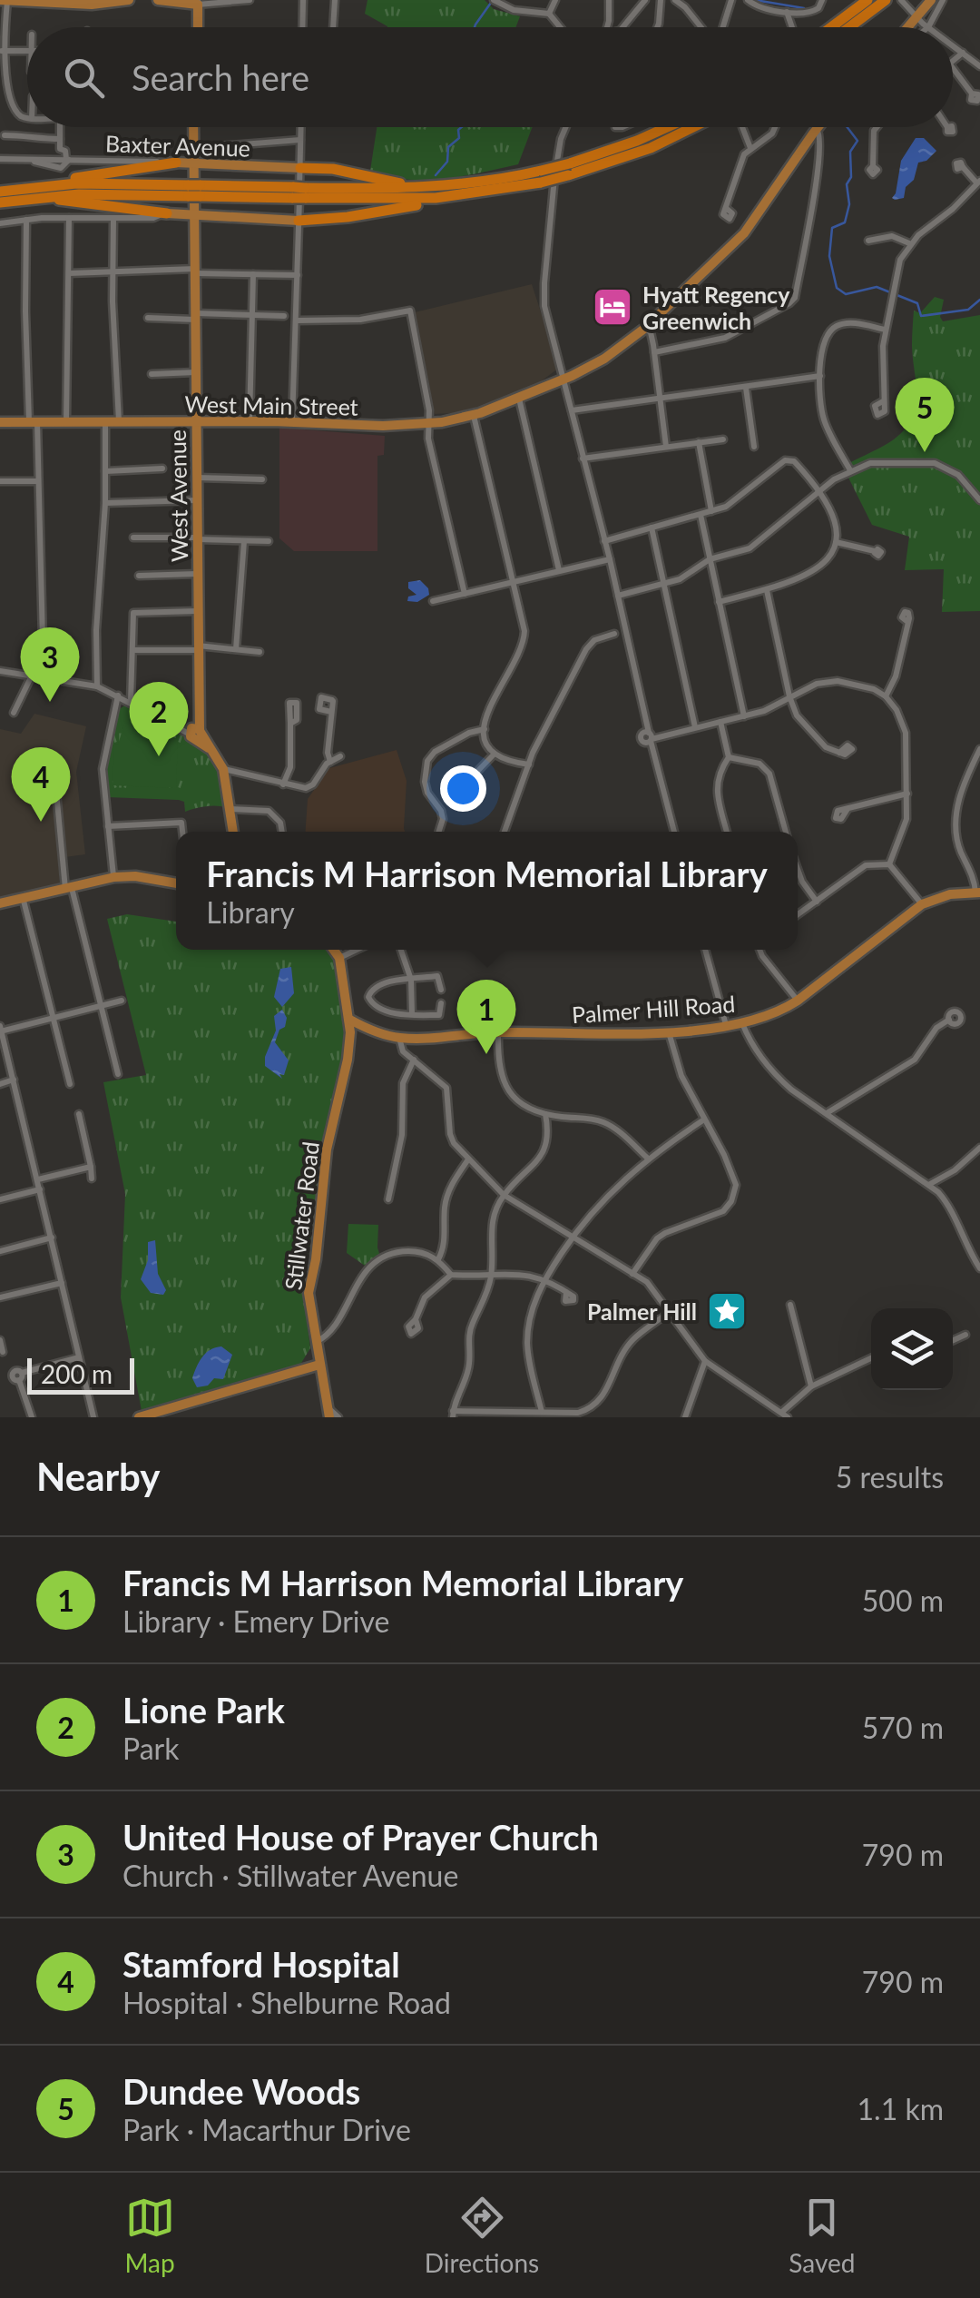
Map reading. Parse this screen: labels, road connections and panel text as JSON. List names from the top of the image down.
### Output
{
  "streets": {
    "main road": [
      "Baxter Avenue",
      "West Main Street",
      "West Avenue",
      "Palmer Hill Road",
      "Stillwater Road"
    ]
  },
  "crossings": [
    ["Baxter Avenue", "West Avenue"],
    ["West Main Street", "West Avenue"],
    ["Palmer Hill Road", "Stillwater Road"]
  ],
  "places": {
    "hotel": ["Hyatt Regency Greenwich"],
    "place": ["Palmer Hill"]
  },
  "scale_bar": "200 m",
  "page": {
    "search": "Search here",
    "pins": [
      "5",
      "3",
      "2",
      "4",
      "1"
    ],
    "popup": ["Francis M Harrison Memorial Library", "Library"],
    "scale": "200 m",
    "heading": ["Nearby", "5 results"],
    "list": [
      {
        "mark": "1",
        "name": "Francis M Harrison Memorial Library",
        "note": "Library · Emery Drive",
        "value": "500 m"
      },
      {
        "mark": "2",
        "name": "Lione Park",
        "note": "Park",
        "value": "570 m"
      },
      {
        "mark": "3",
        "name": "United House of Prayer Church",
        "note": "Church · Stillwater Avenue",
        "value": "790 m"
      },
      {
        "mark": "4",
        "name": "Stamford Hospital",
        "note": "Hospital · Shelburne Road",
        "value": "790 m"
      },
      {
        "mark": "5",
        "name": "Dundee Woods",
        "note": "Park · Macarthur Drive",
        "value": "1.1 km"
      }
    ],
    "nav": ["Map", "Directions", "Saved"]
  }
}
